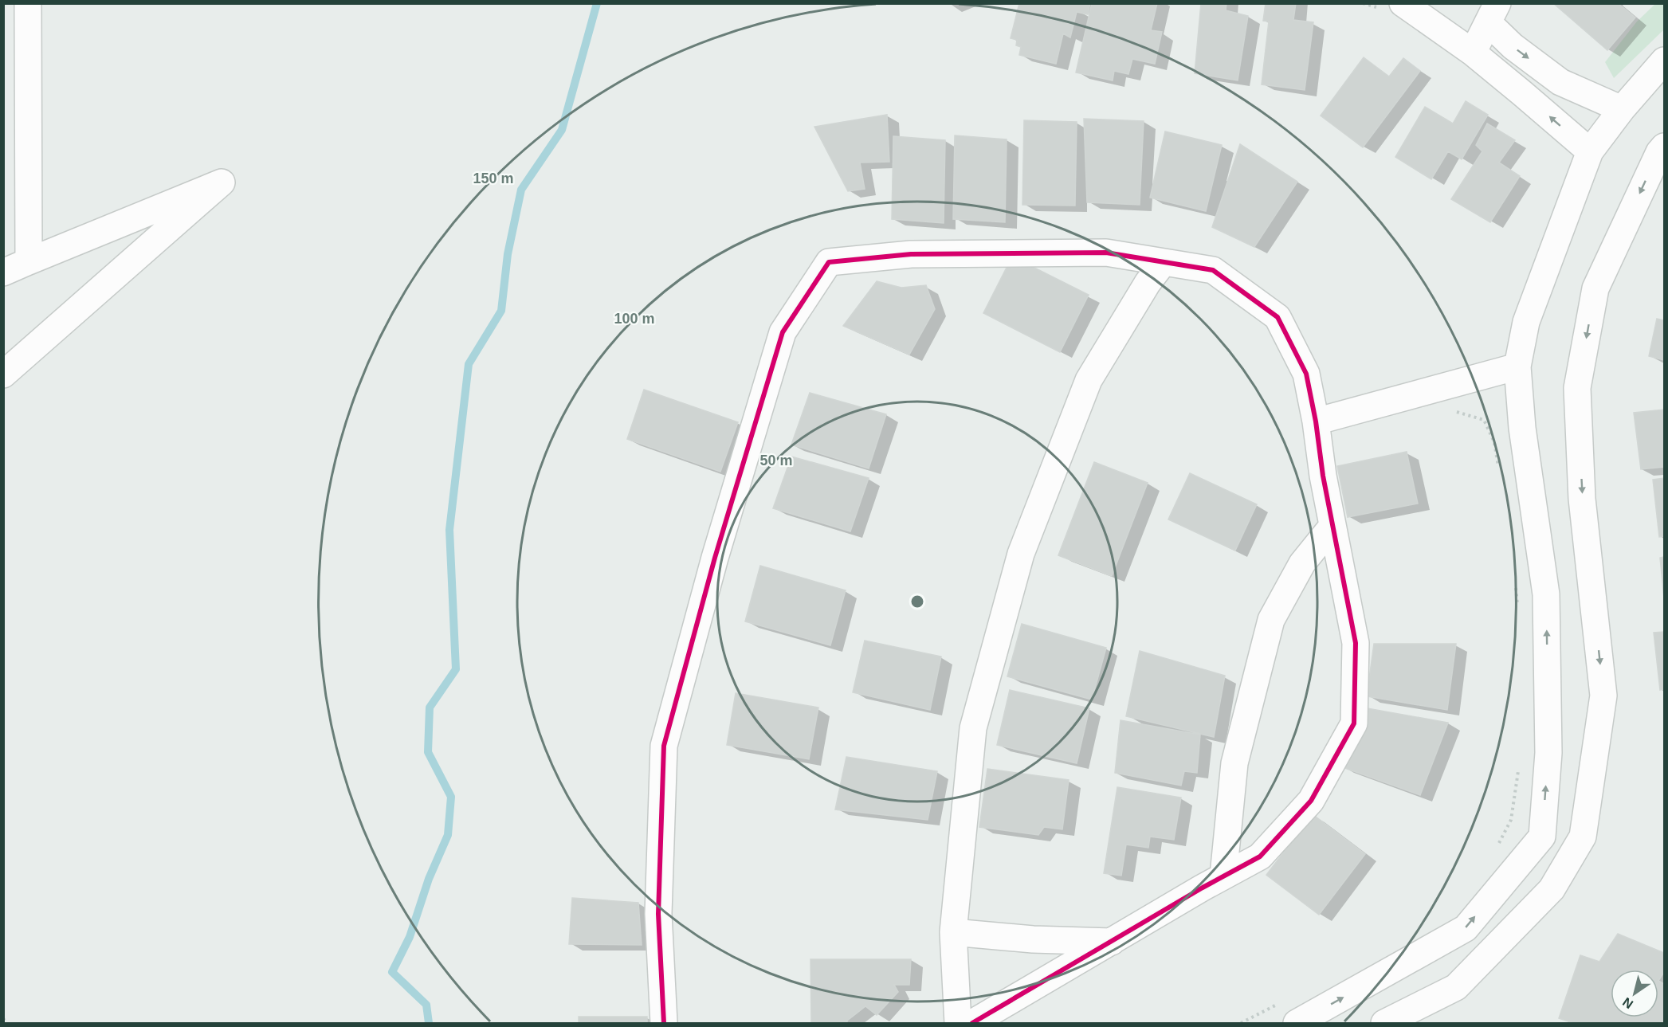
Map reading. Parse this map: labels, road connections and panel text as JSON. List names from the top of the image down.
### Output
{
  "north": "bottom left",
  "rings": ["150 m", "100 m", "50 m"]
}
